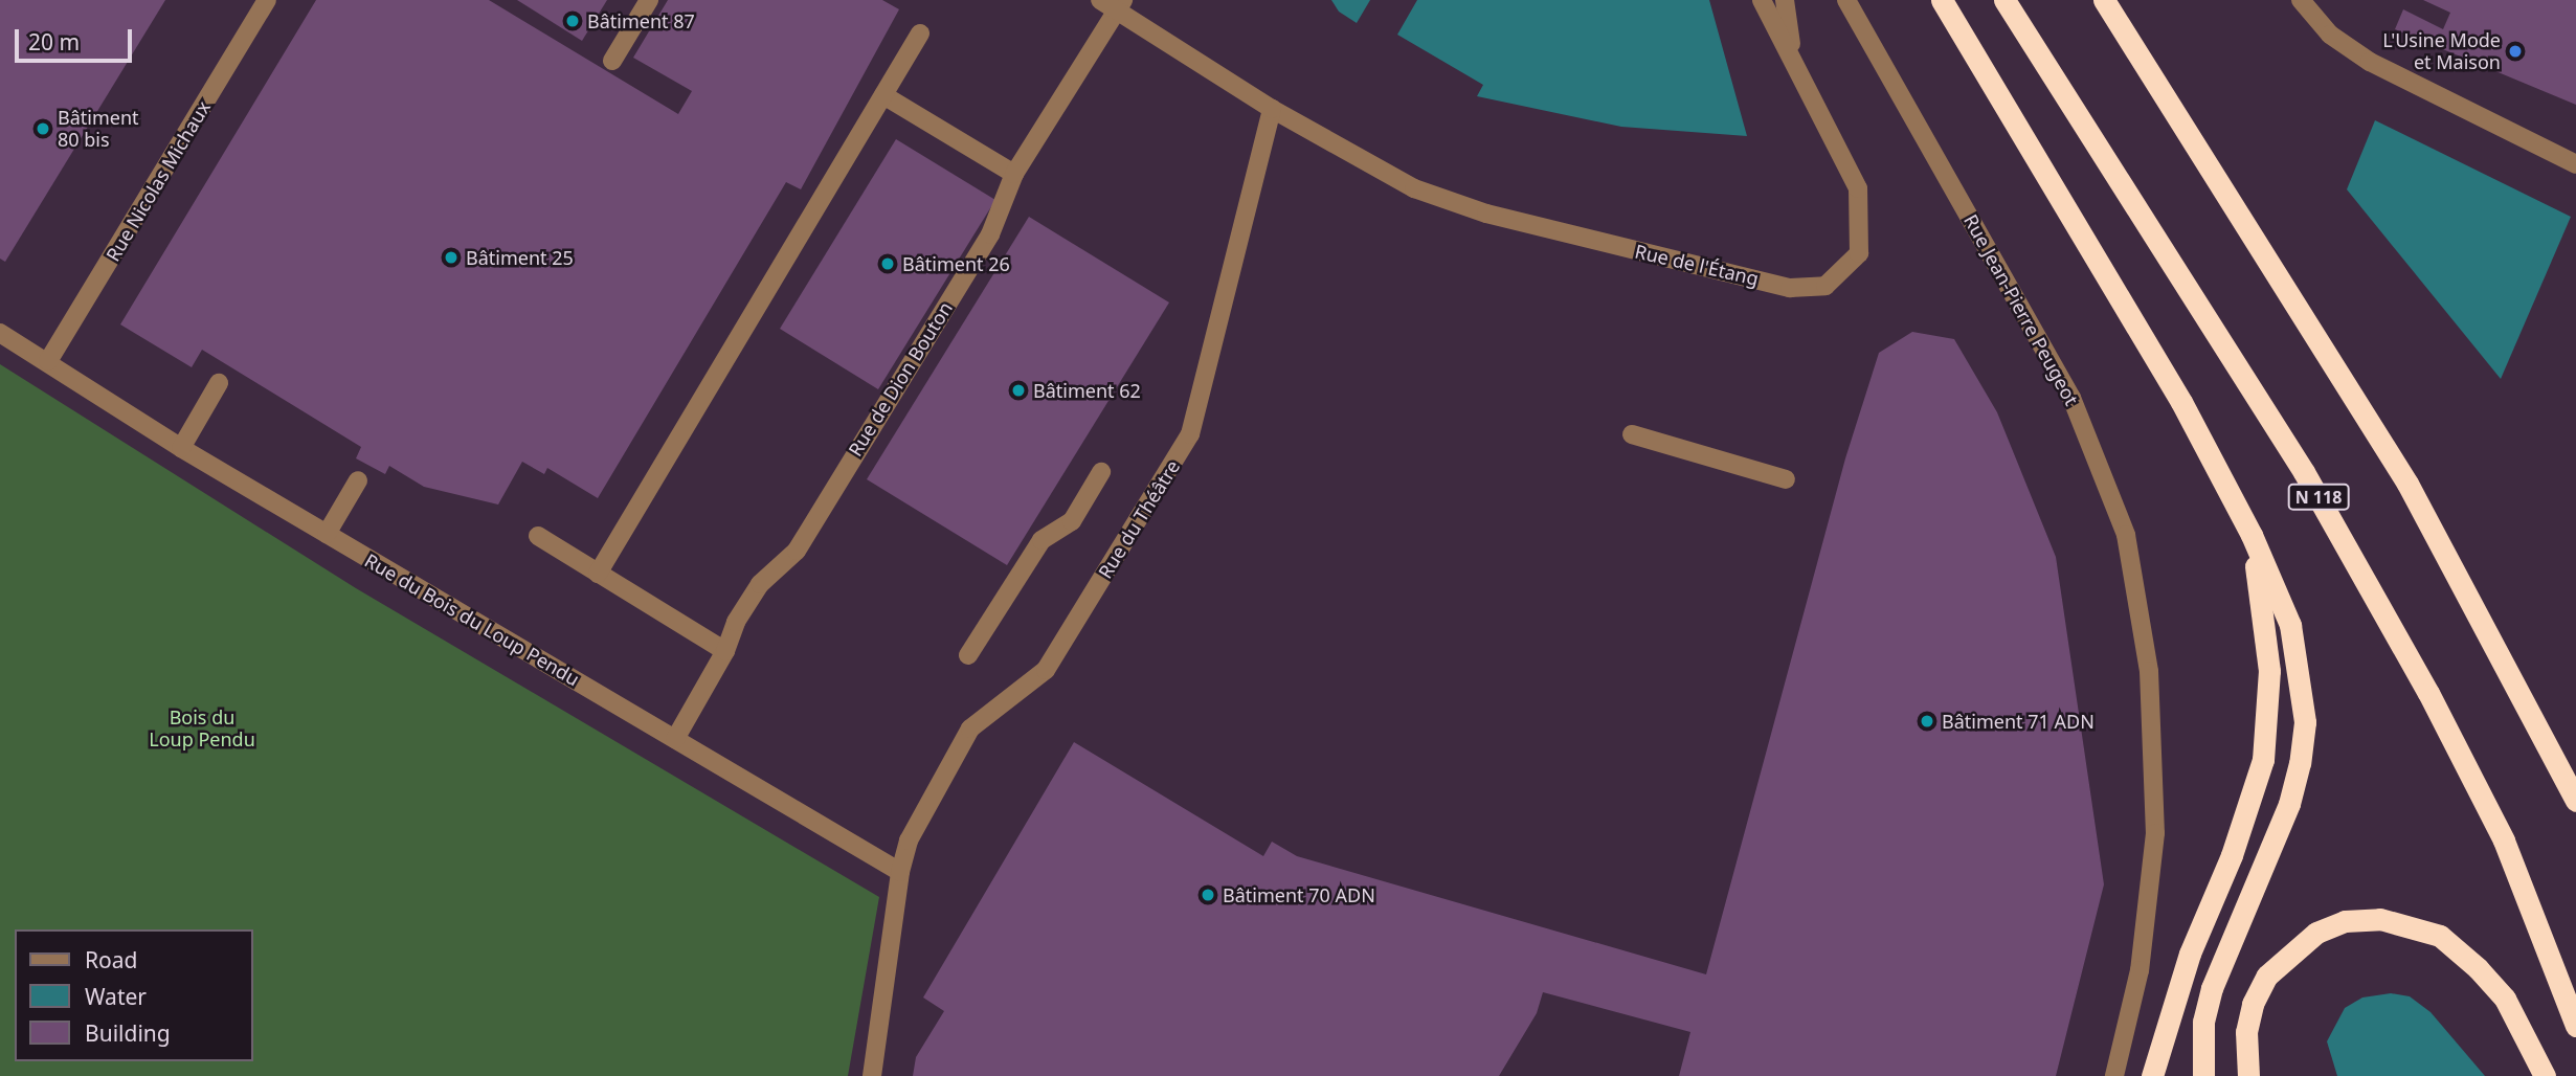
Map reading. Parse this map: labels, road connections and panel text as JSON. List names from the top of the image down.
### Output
{
  "streets": {
    "highway": ["N 118"],
    "street": [
      "Rue Nicolas Michaux",
      "Rue de l'Étang",
      "Rue Jean-Pierre Peugeot",
      "Rue de Dion Bouton",
      "Rue du Théâtre",
      "Rue du Bois du Loup Pendu"
    ]
  },
  "crossings": [
    ["Rue Nicolas Michaux", "Rue du Bois du Loup Pendu"],
    ["Rue de l'Étang", "Rue du Théâtre"],
    ["Rue de Dion Bouton", "Rue du Bois du Loup Pendu"],
    ["Rue du Théâtre", "Rue du Bois du Loup Pendu"]
  ],
  "parks": ["Bois du Loup Pendu"],
  "places": [
    "Bâtiment 87",
    "L'Usine Mode et Maison",
    "Bâtiment 80 bis",
    "Bâtiment 25",
    "Bâtiment 26",
    "Bâtiment 62",
    "Bâtiment 71 ADN",
    "Bâtiment 70 ADN"
  ],
  "legend": ["Road", "Water", "Building"],
  "scale_bar": "20 m"
}
